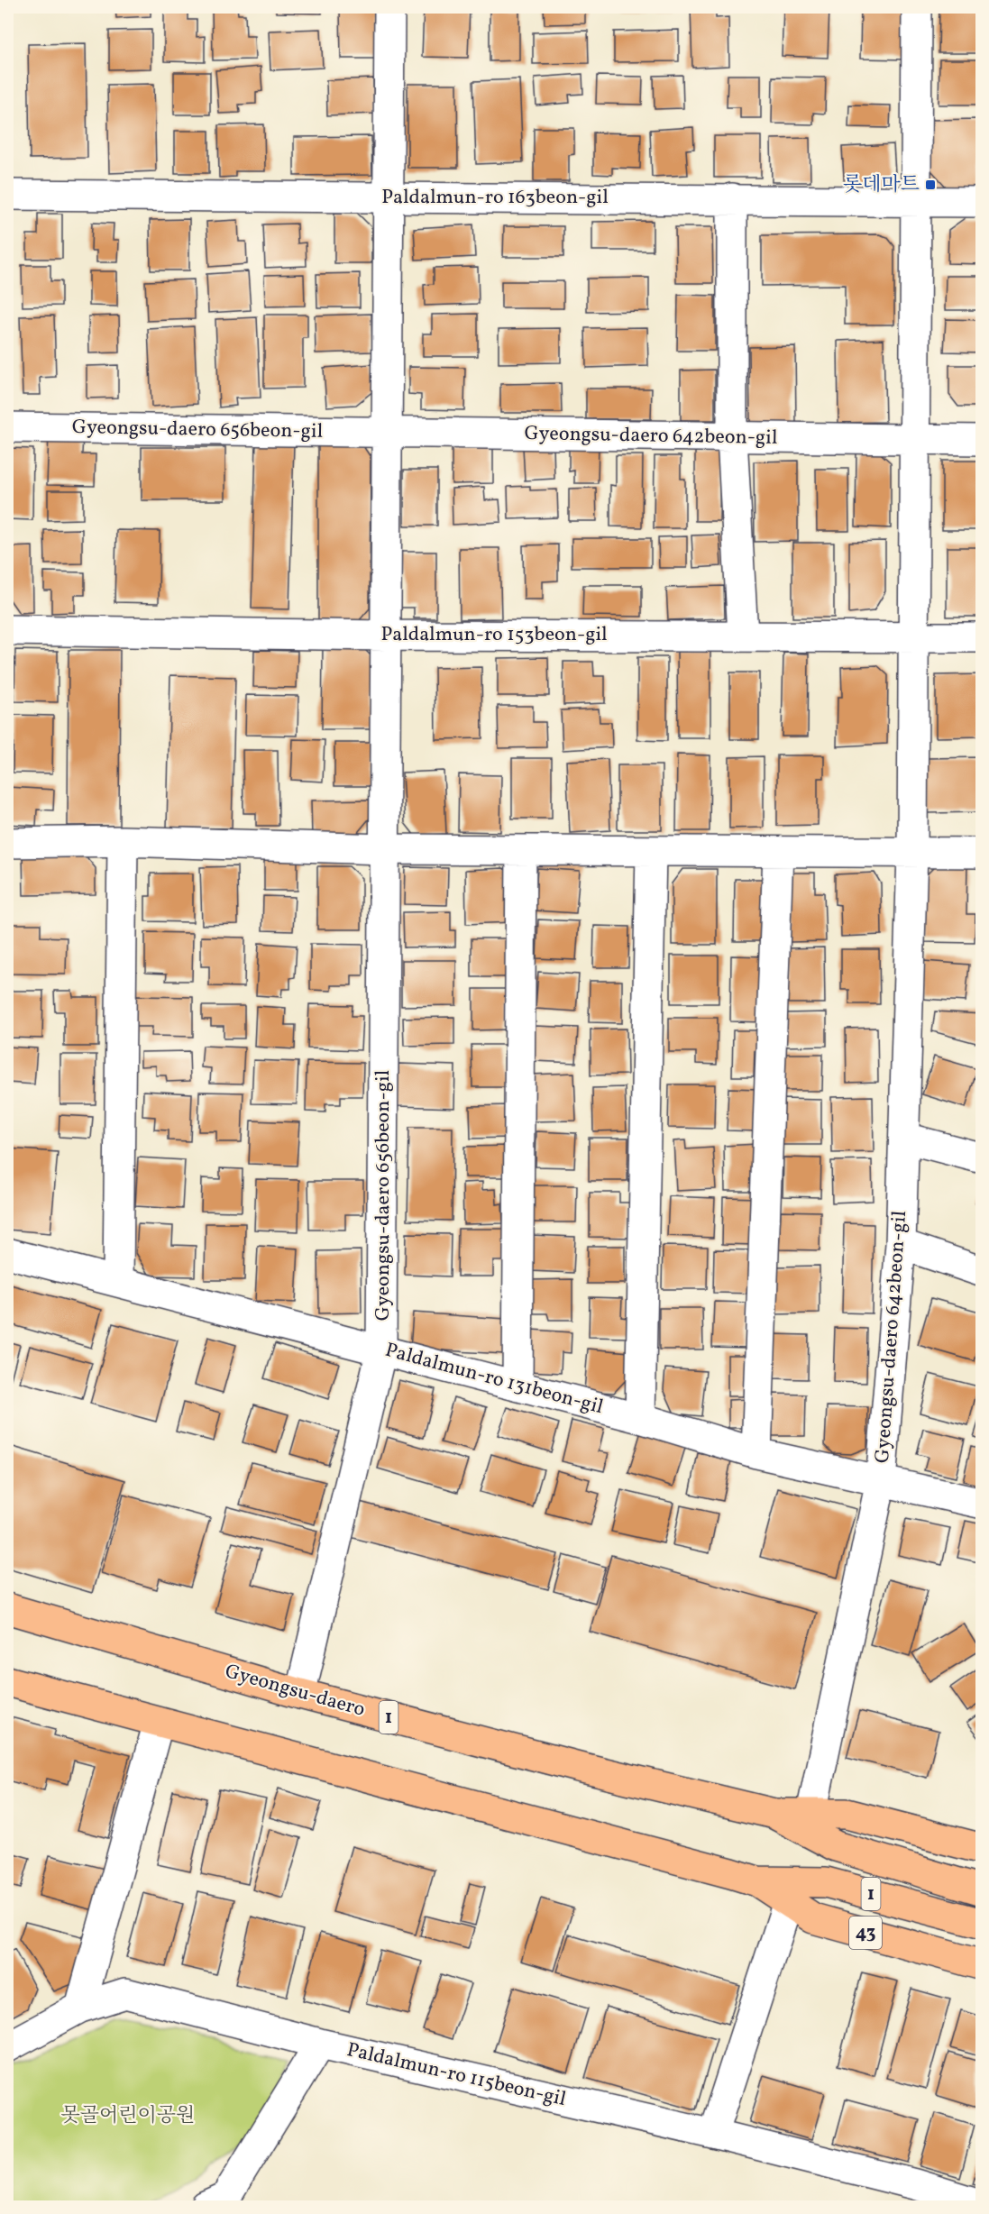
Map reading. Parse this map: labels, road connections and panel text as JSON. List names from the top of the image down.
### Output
{
  "streets": {
    "main road": ["Gyeongsu-daero", "1", "43"],
    "street": [
      "Paldalmun-ro 163beon-gil",
      "Gyeongsu-daero 656beon-gil",
      "Gyeongsu-daero 642beon-gil",
      "Paldalmun-ro 153beon-gil",
      "Paldalmun-ro 131beon-gil",
      "Paldalmun-ro 115beon-gil"
    ]
  },
  "crossings": [
    ["Paldalmun-ro 163beon-gil", "Gyeongsu-daero 656beon-gil"],
    ["Paldalmun-ro 163beon-gil", "Gyeongsu-daero 642beon-gil"],
    ["Gyeongsu-daero 656beon-gil", "Gyeongsu-daero 642beon-gil"],
    ["Gyeongsu-daero 656beon-gil", "Paldalmun-ro 153beon-gil"],
    ["Gyeongsu-daero 656beon-gil", "Paldalmun-ro 131beon-gil"],
    ["Gyeongsu-daero 656beon-gil", "Gyeongsu-daero"],
    ["Gyeongsu-daero 642beon-gil", "Paldalmun-ro 153beon-gil"],
    ["Gyeongsu-daero 642beon-gil", "Paldalmun-ro 131beon-gil"],
    ["Gyeongsu-daero 642beon-gil", "Gyeongsu-daero"],
    ["1", "43"]
  ],
  "parks": ["못골어린이공원"],
  "places": {
    "transit": ["롯데마트"]
  }
}
